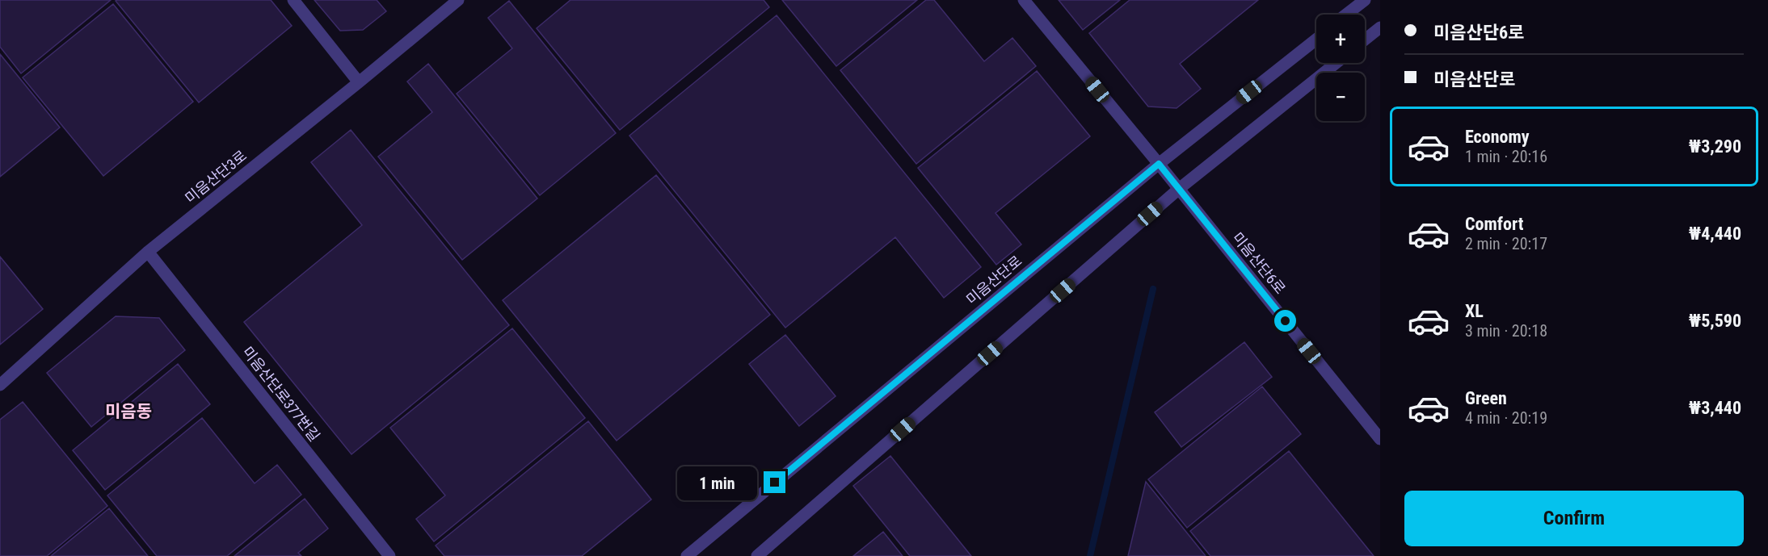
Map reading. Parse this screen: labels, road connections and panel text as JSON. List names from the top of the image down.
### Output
{
  "streets": {
    "street": [
      "미음산단3로",
      "미음산단6로",
      "미음산단로",
      "미음산단로377번길"
    ]
  },
  "crossings": [
    ["미음산단3로", "미음산단로377번길"],
    ["미음산단6로", "미음산단로"]
  ],
  "districts": ["미음동"],
  "page": {
    "banner": ["미음산단6로", "미음산단로"],
    "map_buttons": ["+", "−"],
    "list": [
      {
        "name": "Economy",
        "note": "1 min · 20:16",
        "value": "₩3,290"
      },
      {
        "name": "Comfort",
        "note": "2 min · 20:17",
        "value": "₩4,440"
      },
      {
        "name": "XL",
        "note": "3 min · 20:18",
        "value": "₩5,590"
      },
      {
        "name": "Green",
        "note": "4 min · 20:19",
        "value": "₩3,440"
      }
    ],
    "bubble": "1 min",
    "buttons": "Confirm"
  }
}
